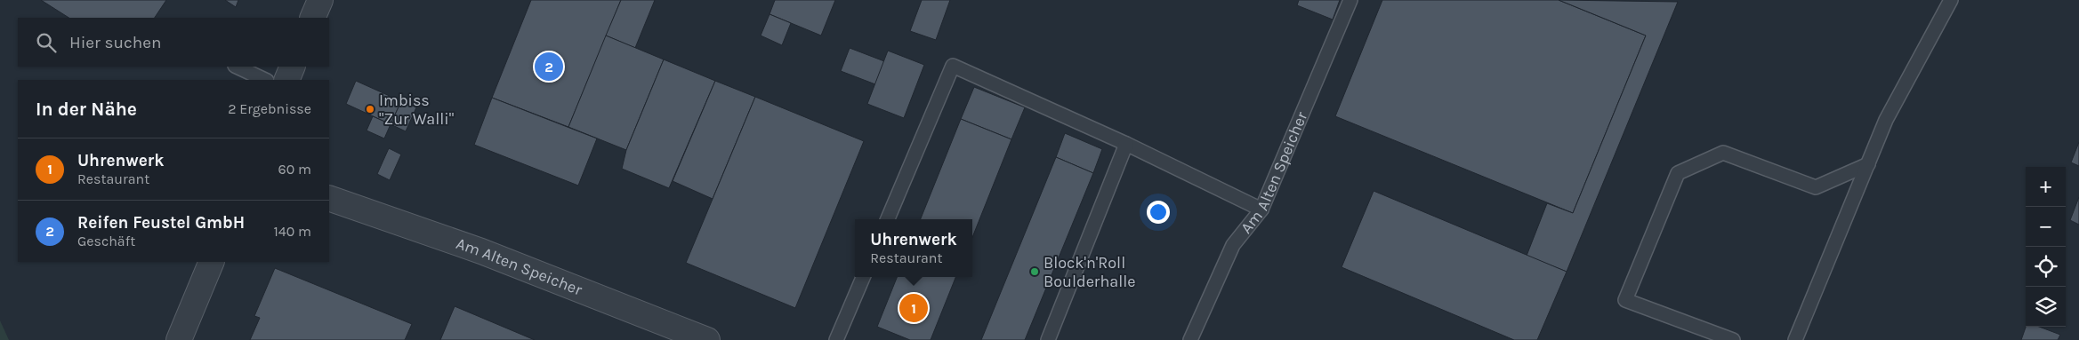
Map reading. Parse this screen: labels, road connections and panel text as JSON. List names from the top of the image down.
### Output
{
  "streets": {
    "street": ["Am Alten Speicher"]
  },
  "places": ["Imbiss \"Zur Walli\"", "Block'n'Roll Boulderhalle"],
  "page": {
    "search": "Hier suchen",
    "pins": ["2", "1"],
    "heading": ["In der Nähe", "2 Ergebnisse"],
    "list": [
      {
        "mark": "1",
        "name": "Uhrenwerk",
        "note": "Restaurant",
        "value": "60 m"
      },
      {
        "mark": "2",
        "name": "Reifen Feustel GmbH",
        "note": "Geschäft",
        "value": "140 m"
      }
    ],
    "map_buttons": ["+", "−"],
    "popup": ["Uhrenwerk", "Restaurant"]
  }
}
